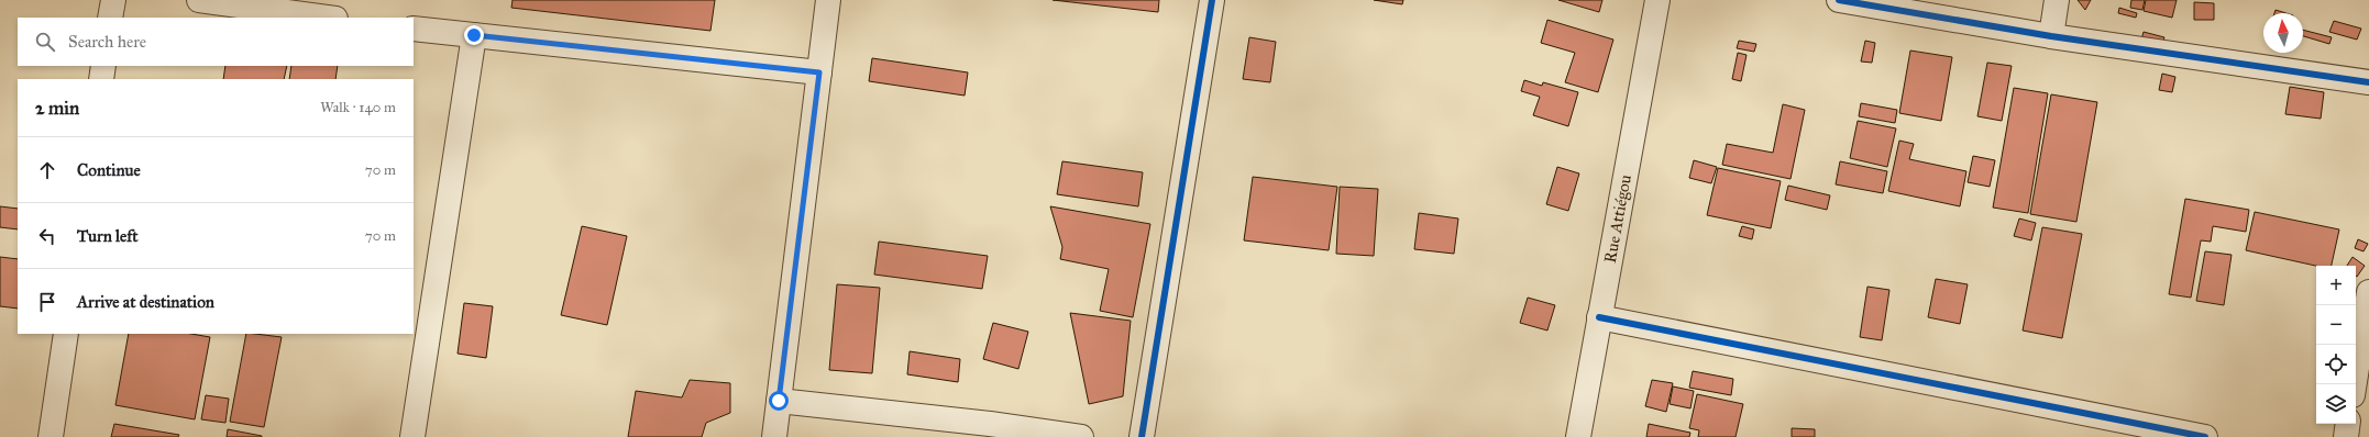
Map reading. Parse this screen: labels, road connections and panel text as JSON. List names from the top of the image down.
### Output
{
  "streets": {
    "street": ["Rue Attiégou"]
  },
  "north": "top",
  "page": {
    "search": "Search here",
    "heading": ["2 min", "Walk · 140 m"],
    "list": [
      ["Continue", "70 m"],
      ["Turn left", "70 m"],
      "Arrive at destination"
    ],
    "map_buttons": ["+", "−"]
  }
}
